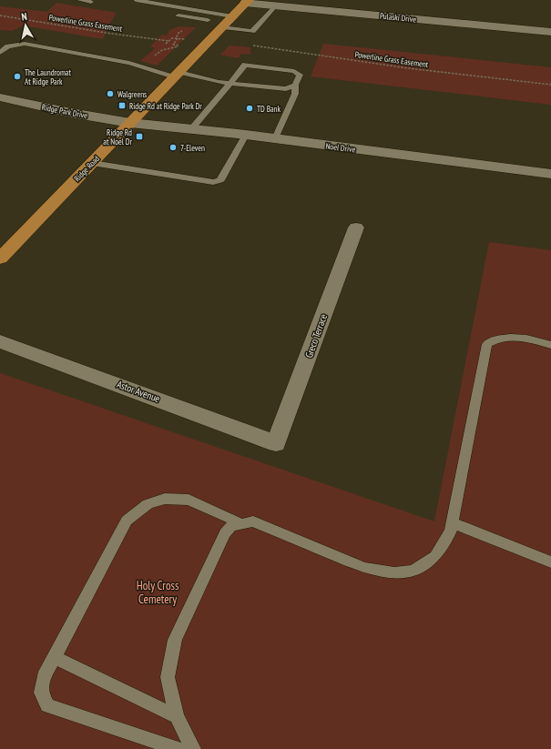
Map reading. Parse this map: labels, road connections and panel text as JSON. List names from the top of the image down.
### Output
{
  "streets": {
    "main road": ["Ridge Road"],
    "street": [
      "Pulaski Drive",
      "Ridge Park Drive",
      "Noel Drive",
      "Greco Terrace",
      "Astor Avenue"
    ],
    "path": ["Powerline Grass Easement"]
  },
  "crossings": [
    ["Pulaski Drive", "Ridge Road"],
    ["Ridge Park Drive", "Noel Drive"],
    ["Ridge Park Drive", "Ridge Road"],
    ["Noel Drive", "Ridge Road"],
    ["Greco Terrace", "Astor Avenue"]
  ],
  "parks": ["Holy Cross Cemetery"],
  "places": {
    "other": [
      "The Laundromat At Ridge Park",
      "Walgreens",
      "TD Bank",
      "7-Eleven"
    ],
    "transit": ["Ridge Rd at Ridge Park Dr", "Ridge Rd at Noel Dr"]
  },
  "north": "top"
}
